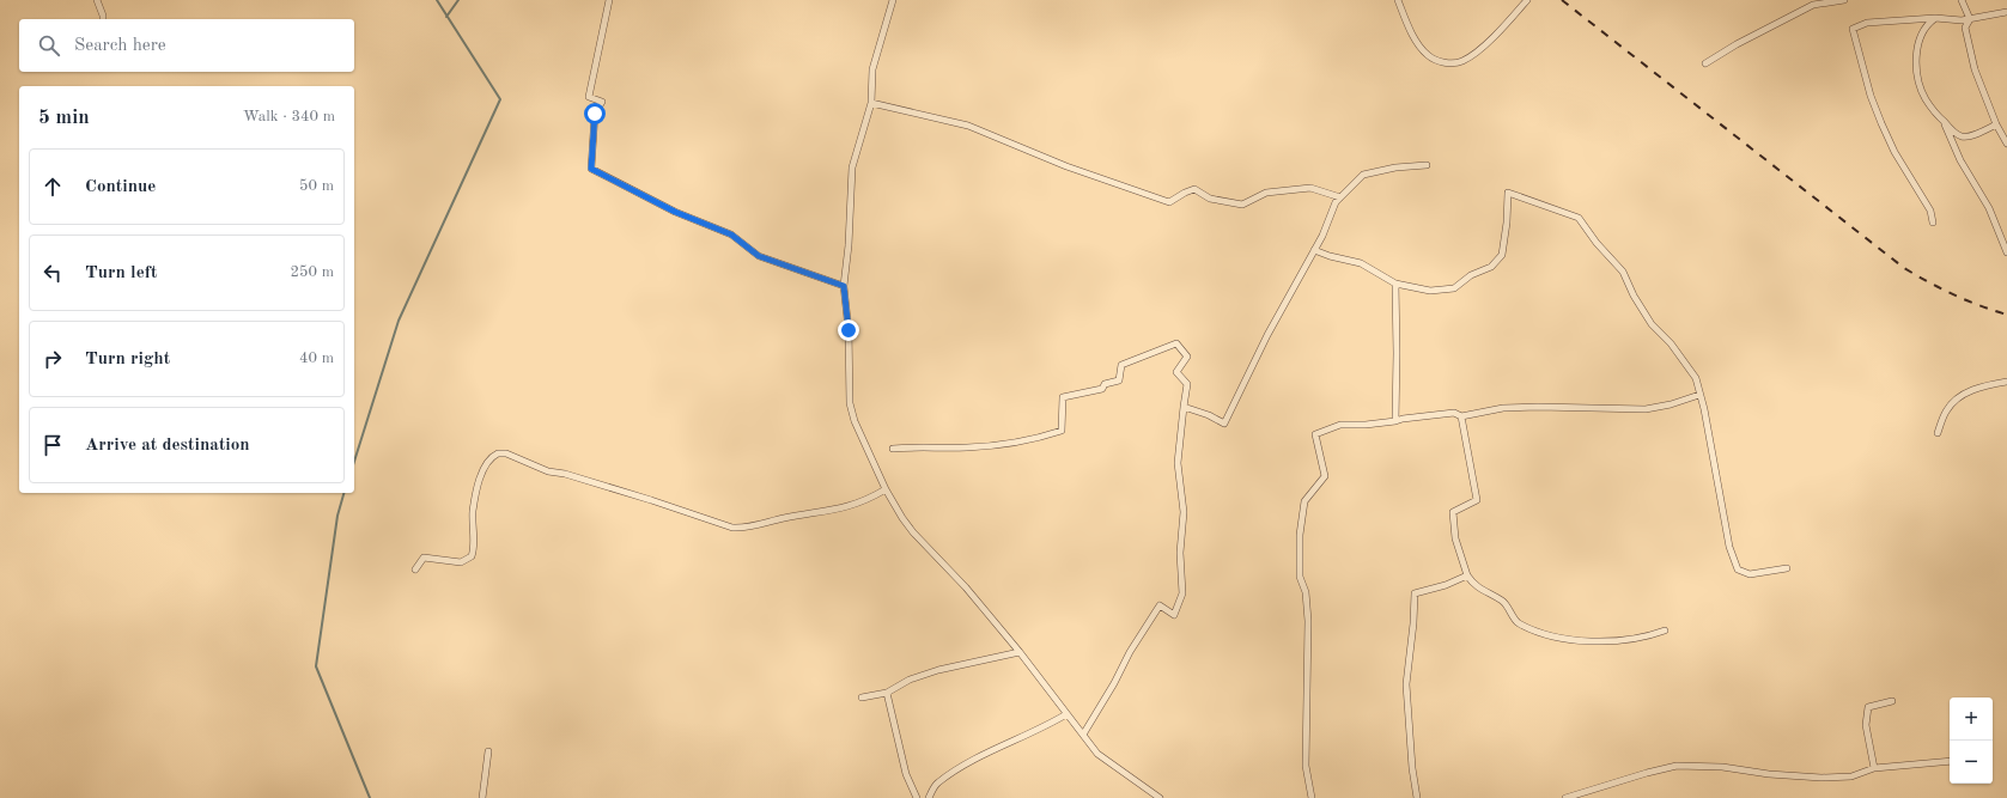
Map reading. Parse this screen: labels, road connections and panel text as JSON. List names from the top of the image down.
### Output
{
  "page": {
    "search": "Search here",
    "heading": ["5 min", "Walk · 340 m"],
    "list": [
      ["Continue", "50 m"],
      ["Turn left", "250 m"],
      ["Turn right", "40 m"],
      "Arrive at destination"
    ],
    "map_buttons": ["+", "−"]
  }
}
